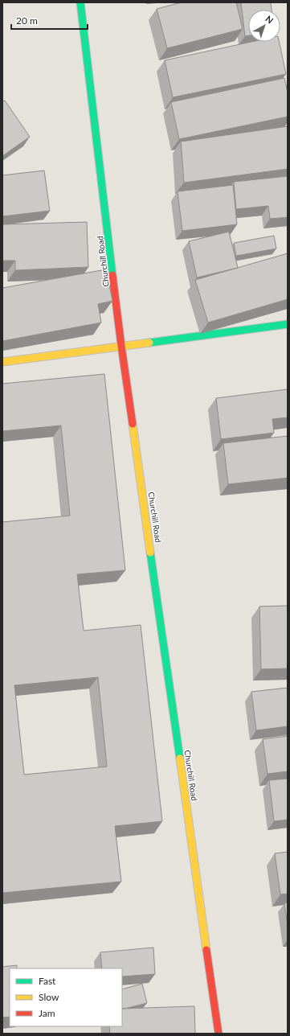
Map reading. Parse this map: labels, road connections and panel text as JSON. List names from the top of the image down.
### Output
{
  "streets": {
    "street": ["Churchill Road"]
  },
  "legend": ["Fast", "Slow", "Jam"],
  "scale_bar": "20 m",
  "north": "top right"
}
